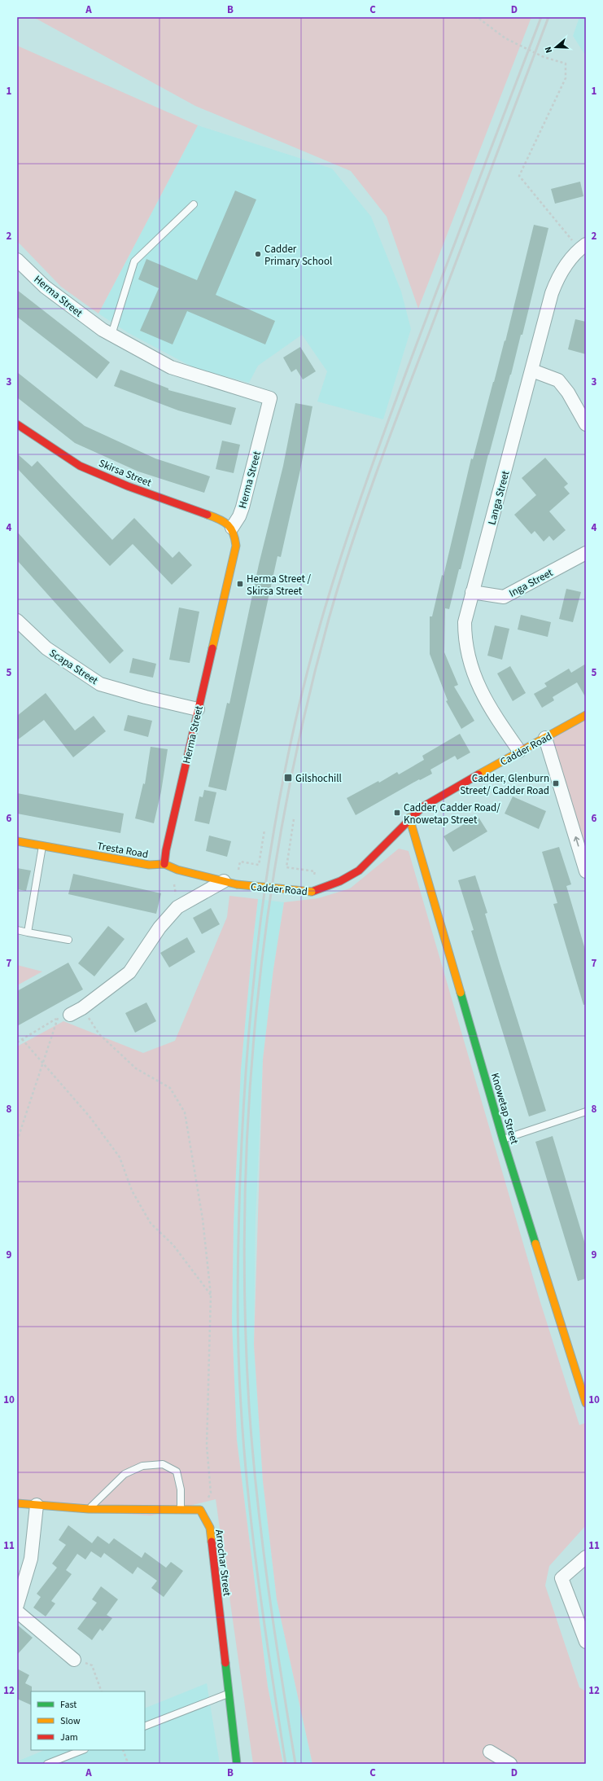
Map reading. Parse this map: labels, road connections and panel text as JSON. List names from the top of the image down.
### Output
{
  "streets": {
    "street": [
      "Herma Street",
      "Skirsa Street",
      "Langa Street",
      "Inga Street",
      "Scapa Street",
      "Cadder Road",
      "Tresta Road",
      "Knowetap Street",
      "Arrochar Street"
    ]
  },
  "crossings": [
    ["Herma Street", "Skirsa Street"],
    ["Herma Street", "Scapa Street"],
    ["Herma Street", "Tresta Road"],
    ["Langa Street", "Inga Street"],
    ["Langa Street", "Cadder Road"],
    ["Cadder Road", "Tresta Road"],
    ["Cadder Road", "Knowetap Street"]
  ],
  "places": {
    "other": ["Cadder Primary School"],
    "transit": [
      "Herma Street / Skirsa Street",
      "Gilshochill",
      "Cadder, Glenburn Street/ Cadder Road",
      "Cadder, Cadder Road/ Knowetap Street"
    ]
  },
  "legend": ["Fast", "Slow", "Jam"],
  "north": "left",
  "grid": {
    "columns": [
      "A",
      "B",
      "C",
      "D"
    ],
    "rows": [
      "1",
      "2",
      "3",
      "4",
      "5",
      "6",
      "7",
      "8",
      "9",
      "10",
      "11",
      "12"
    ]
  }
}
